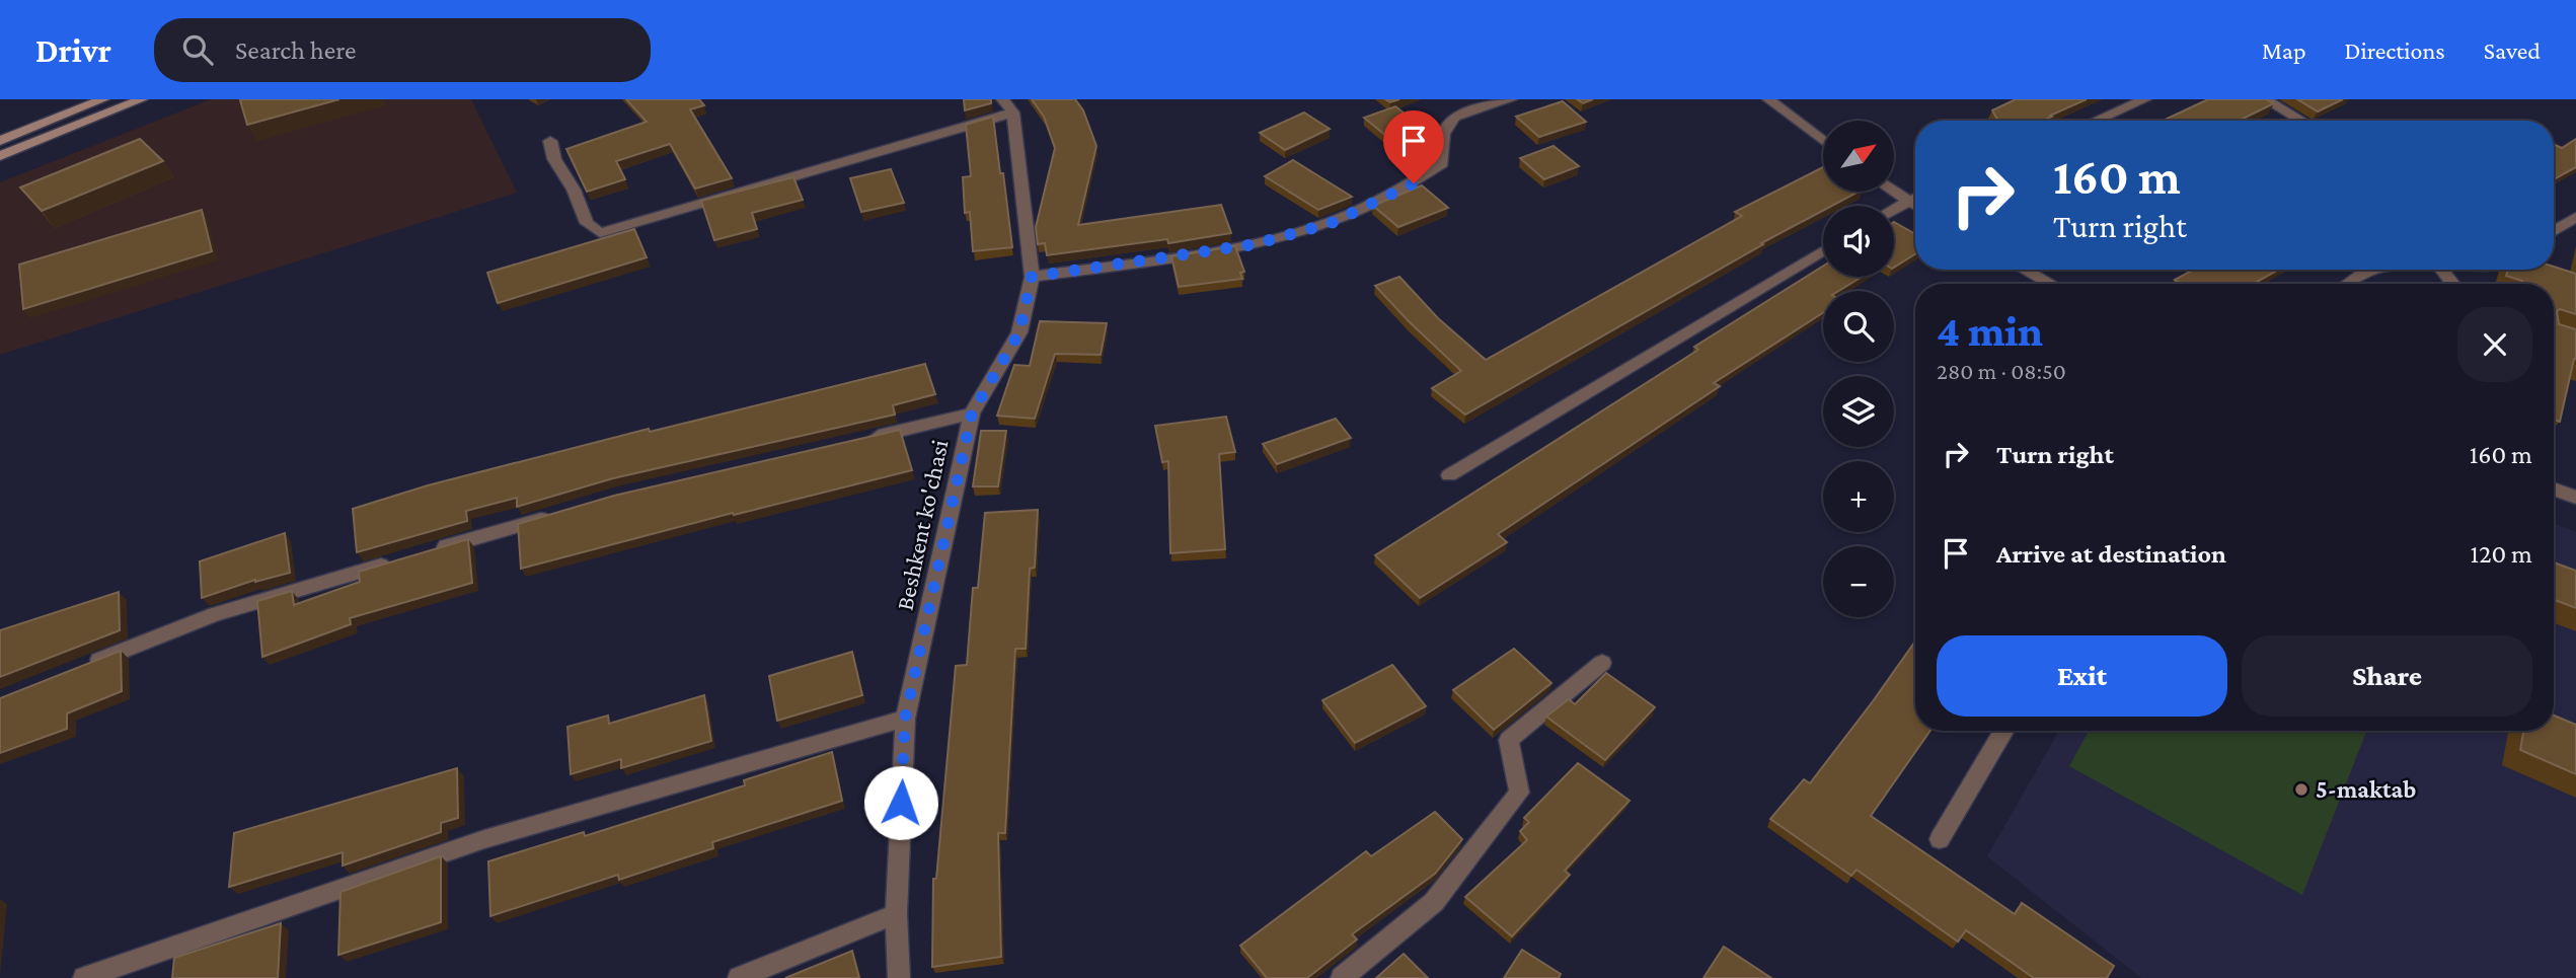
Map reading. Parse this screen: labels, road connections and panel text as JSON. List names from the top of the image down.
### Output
{
  "streets": {
    "street": ["Beshkent ko'chasi"]
  },
  "places": ["5-maktab"],
  "north": "top right",
  "page": {
    "header": "Drivr",
    "search": "Search here",
    "nav": ["Map", "Directions", "Saved"],
    "map_buttons": ["+", "−"],
    "turn": ["160 m", "Turn right"],
    "heading": ["4 min", "280 m · 08:50"],
    "list": [
      {
        "name": "Turn right",
        "value": "160 m"
      },
      {
        "name": "Arrive at destination",
        "value": "120 m"
      }
    ],
    "buttons": ["Exit", "Share"]
  }
}
